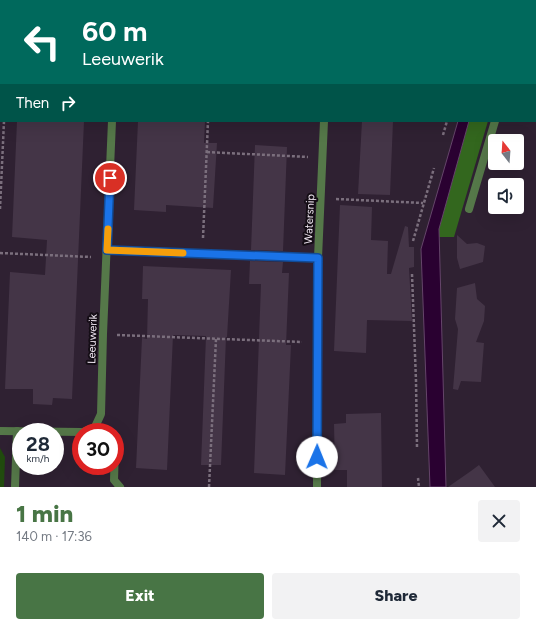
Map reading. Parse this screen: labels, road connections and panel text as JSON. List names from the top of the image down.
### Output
{
  "streets": {
    "street": ["Watersnip", "Leeuwerik"]
  },
  "north": "top",
  "page": {
    "turn": ["60 m", "Leeuwerik"],
    "then": "Then",
    "speed": "28 km/h",
    "limit": "30",
    "heading": ["1 min", "140 m · 17:36"],
    "buttons": ["Exit", "Share"]
  }
}
